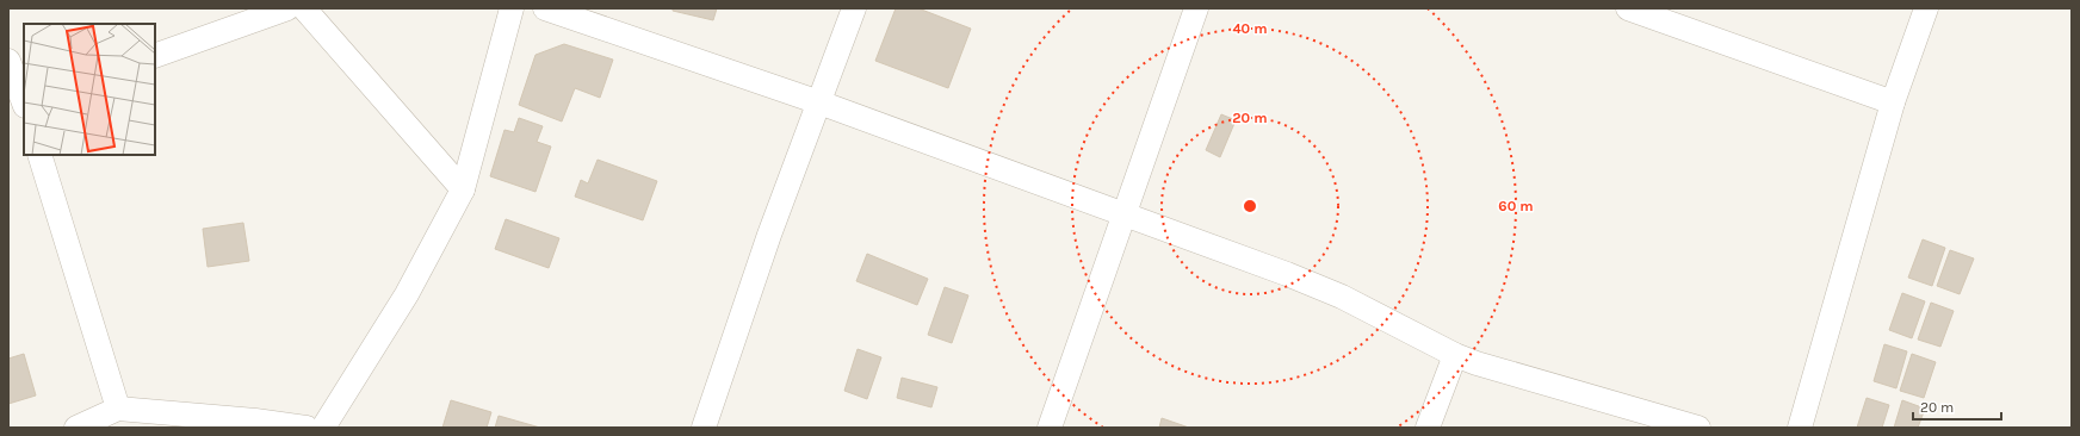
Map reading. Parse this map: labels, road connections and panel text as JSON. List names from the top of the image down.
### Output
{
  "scale_bar": "20 m",
  "rings": ["40 m", "20 m", "60 m"]
}
